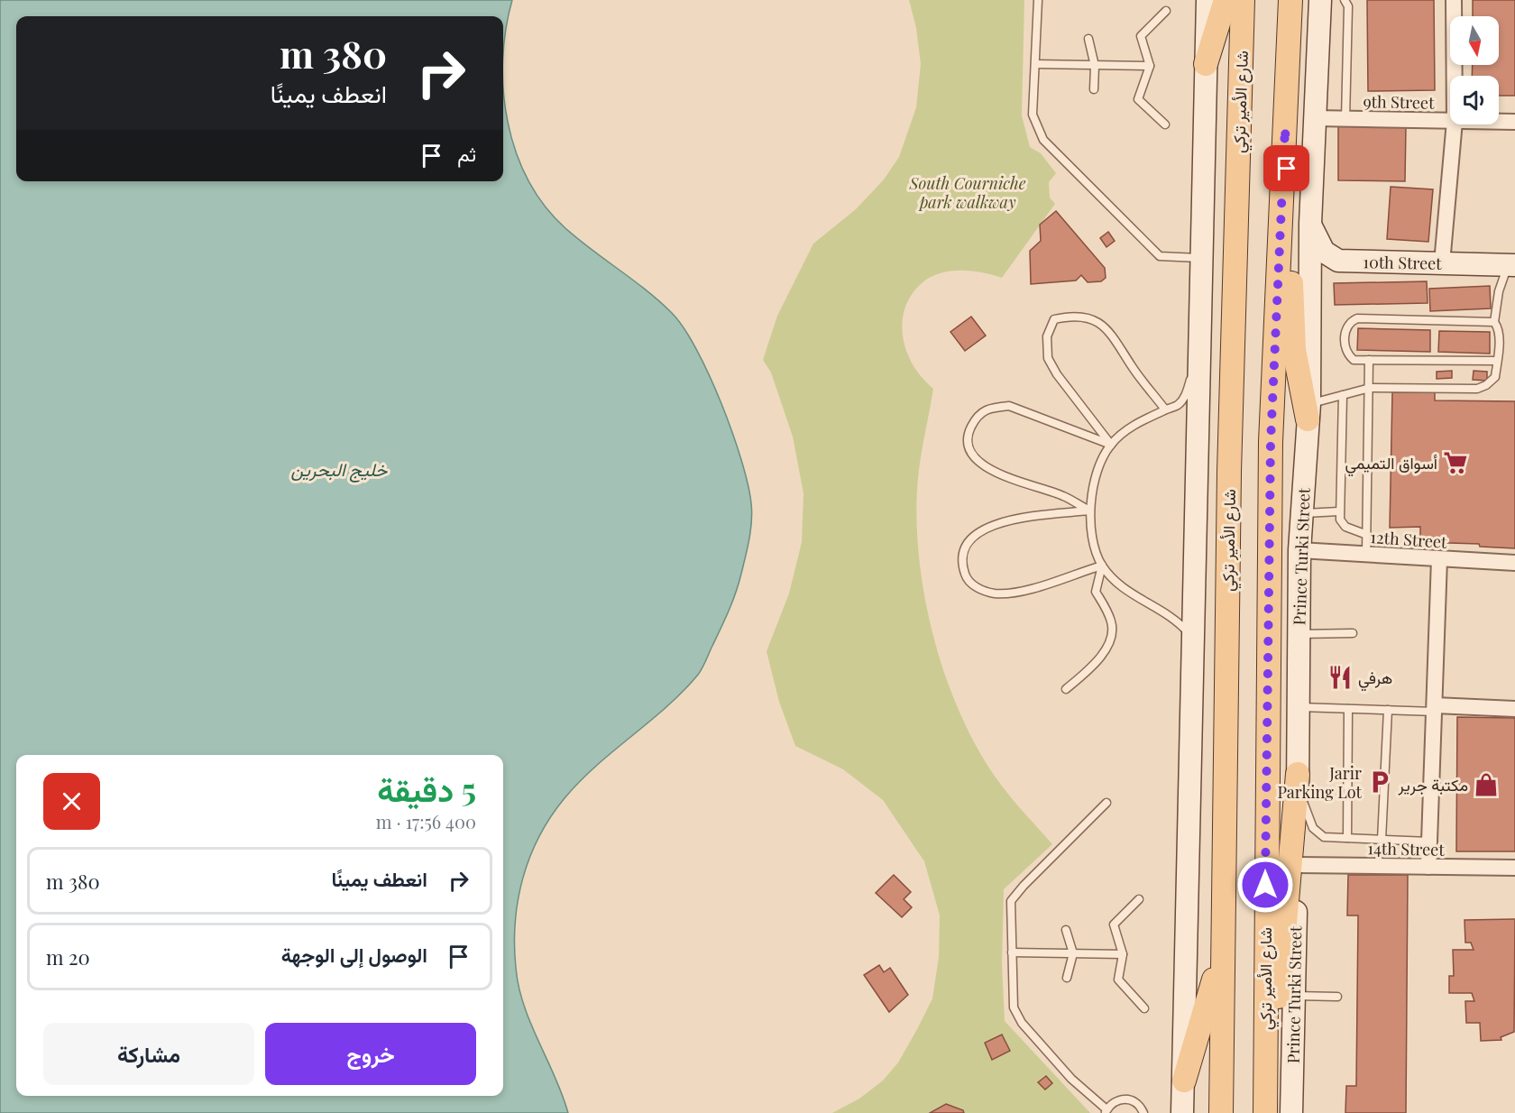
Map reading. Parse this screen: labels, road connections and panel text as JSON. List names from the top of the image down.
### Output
{
  "streets": {
    "main road": ["شارع الأمير تركي"],
    "street": [
      "9th Street",
      "10th Street",
      "12th Street",
      "Prince Turki Street",
      "14th Street"
    ]
  },
  "crossings": [
    ["9th Street", "Prince Turki Street"],
    ["10th Street", "Prince Turki Street"],
    ["12th Street", "Prince Turki Street"],
    ["Prince Turki Street", "14th Street"]
  ],
  "water": ["خليج البحرين"],
  "parks": ["South Courniche park walkway"],
  "places": {
    "supermarket": ["أسواق التميمي"],
    "restaurant": ["هرفي"],
    "parking": ["Jarir Parking Lot"],
    "shop": ["مكتبة جرير"]
  },
  "north": "bottom",
  "page": {
    "turn": ["380 m", "انعطف يمينًا"],
    "then": "ثم",
    "heading": ["5 دقيقة", "400 m · 17:56"],
    "list": [
      {
        "name": "انعطف يمينًا",
        "value": "380 m"
      },
      {
        "name": "الوصول إلى الوجهة",
        "value": "20 m"
      }
    ],
    "buttons": ["خروج", "مشاركة"]
  }
}
